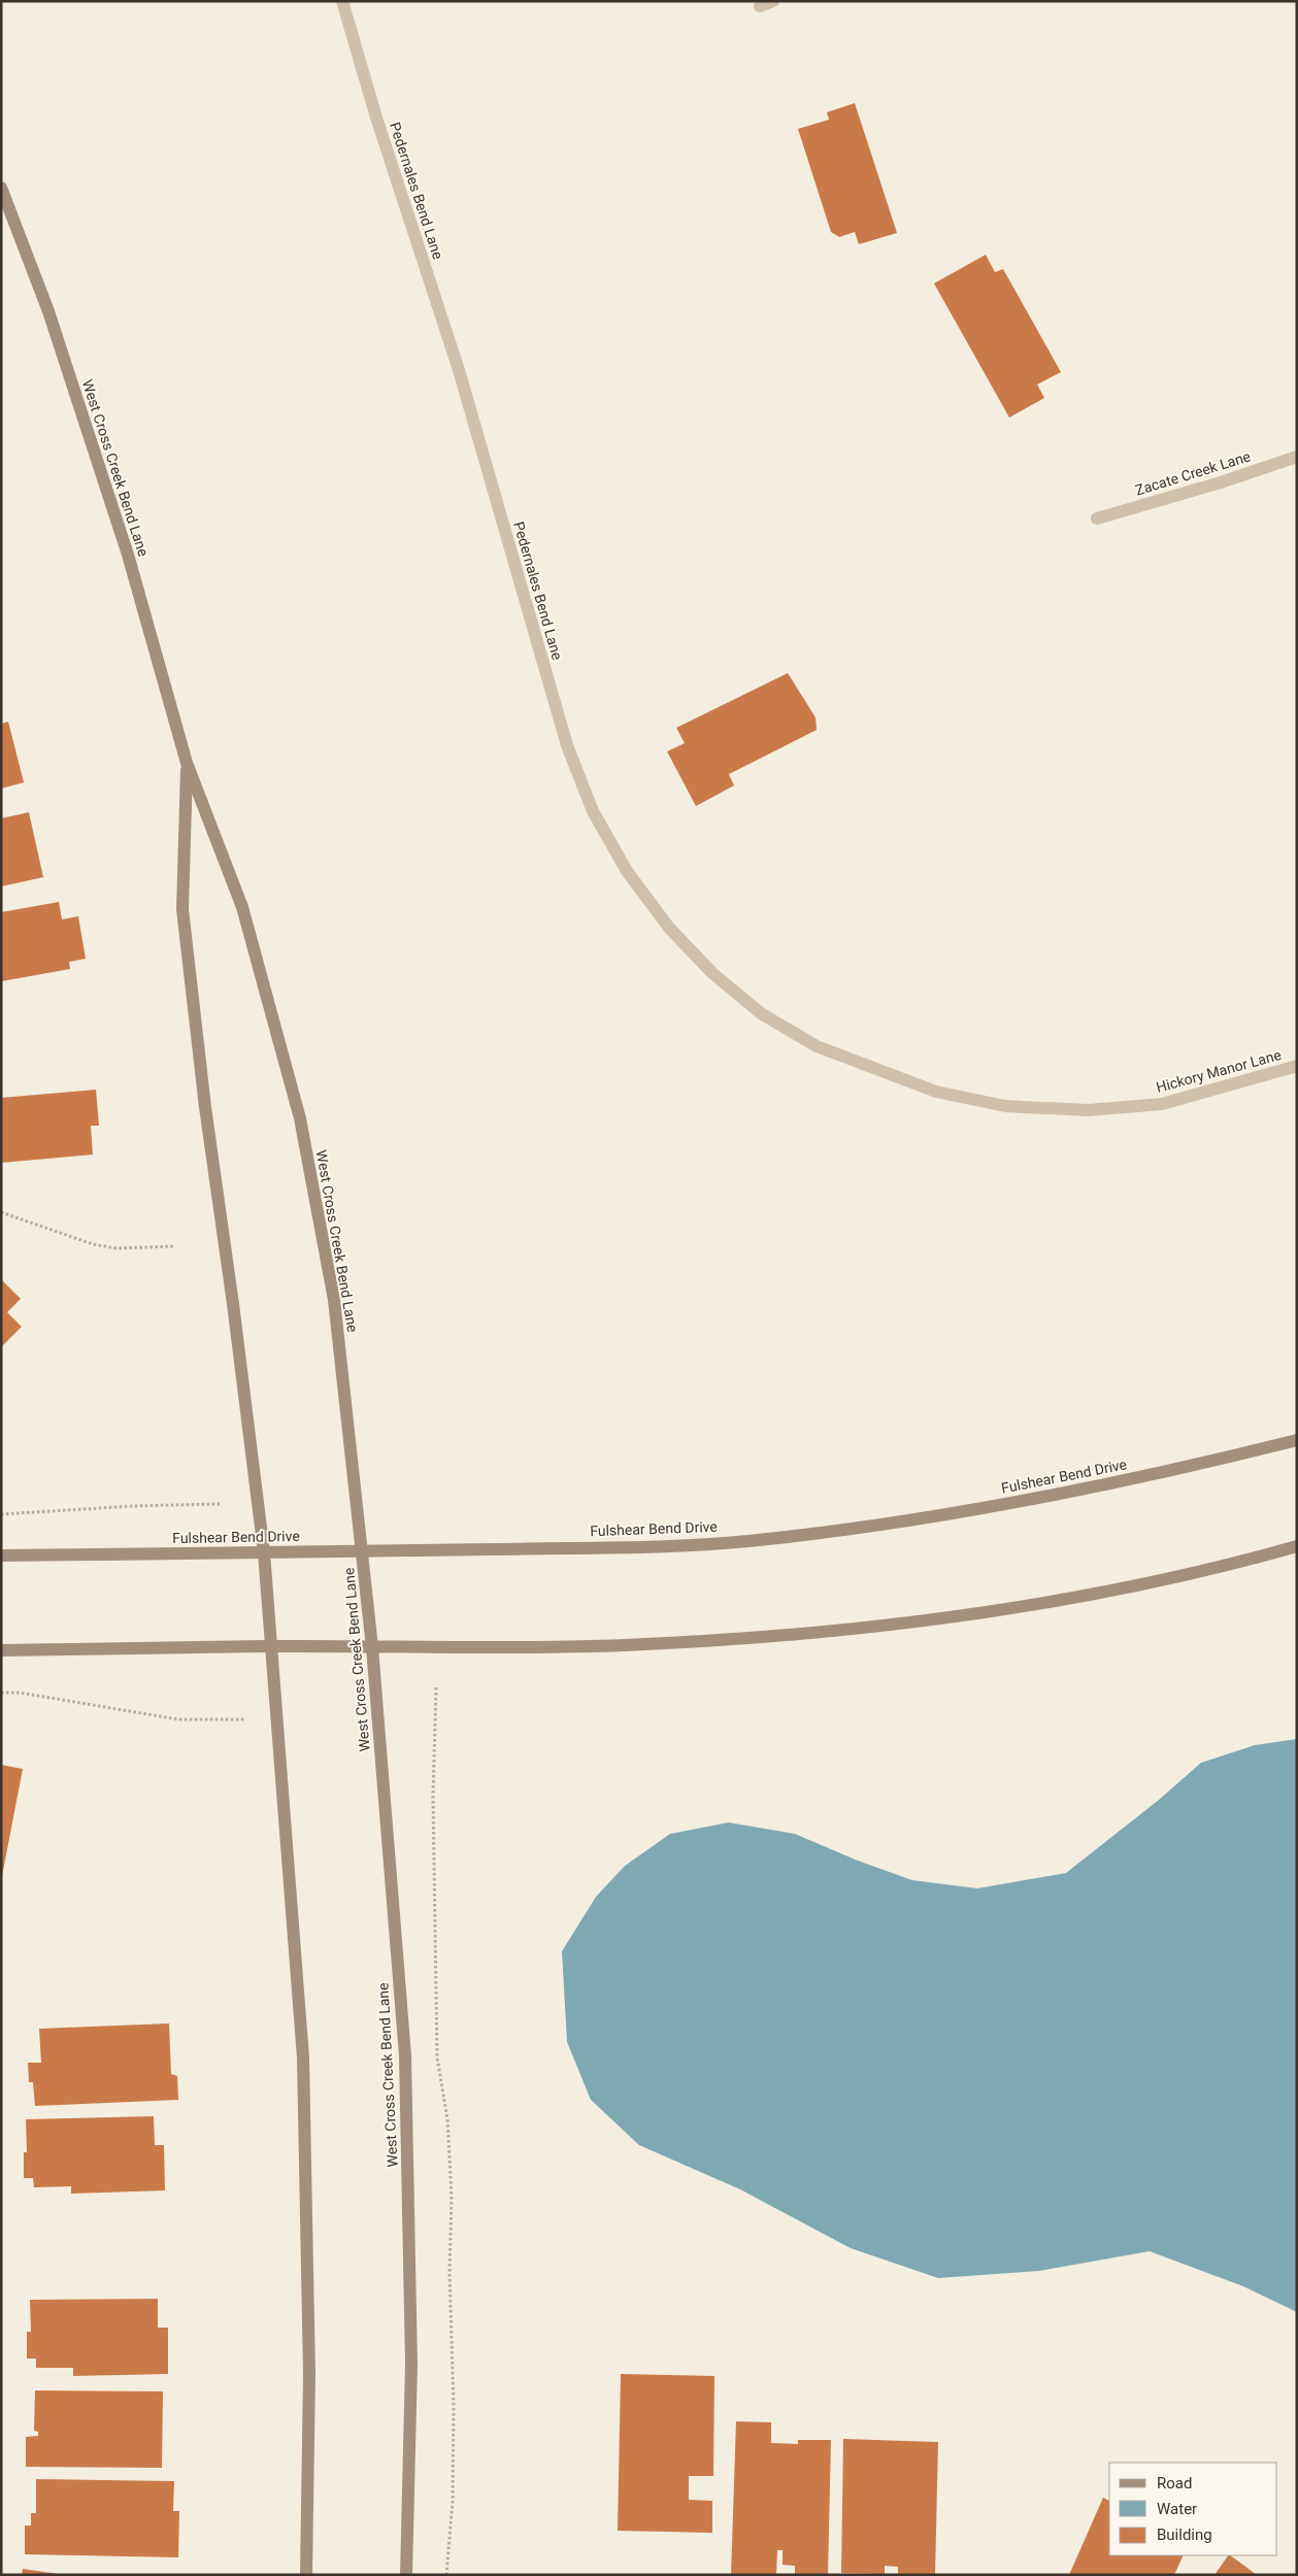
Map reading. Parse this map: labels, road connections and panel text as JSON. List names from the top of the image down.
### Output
{
  "streets": {
    "main road": ["West Cross Creek Bend Lane", "Fulshear Bend Drive"],
    "street": ["Pedernales Bend Lane", "Zacate Creek Lane", "Hickory Manor Lane"]
  },
  "crossings": [
    ["Pedernales Bend Lane", "Hickory Manor Lane"],
    ["West Cross Creek Bend Lane", "Fulshear Bend Drive"]
  ],
  "legend": ["Road", "Water", "Building"]
}
